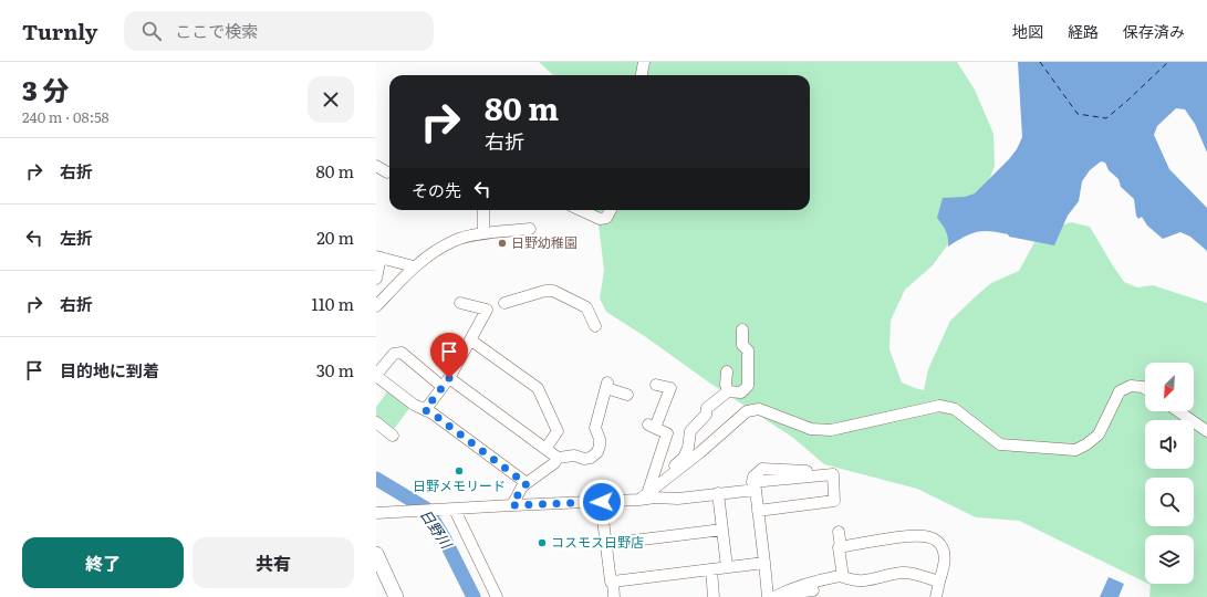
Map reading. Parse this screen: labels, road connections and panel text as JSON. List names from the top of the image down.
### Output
{
  "water": ["日野川"],
  "places": ["日野幼稚園", "日野メモリード", "コスモス日野店"],
  "north": "bottom left",
  "page": {
    "header": "Turnly",
    "search": "ここで検索",
    "nav": ["地図", "経路", "保存済み"],
    "heading": ["3 分", "240 m · 08:58"],
    "turn": ["80 m", "右折"],
    "list": [
      {
        "name": "右折",
        "value": "80 m"
      },
      {
        "name": "左折",
        "value": "20 m"
      },
      {
        "name": "右折",
        "value": "110 m"
      },
      {
        "name": "目的地に到着",
        "value": "30 m"
      }
    ],
    "then": "その先",
    "buttons": ["終了", "共有"]
  }
}
